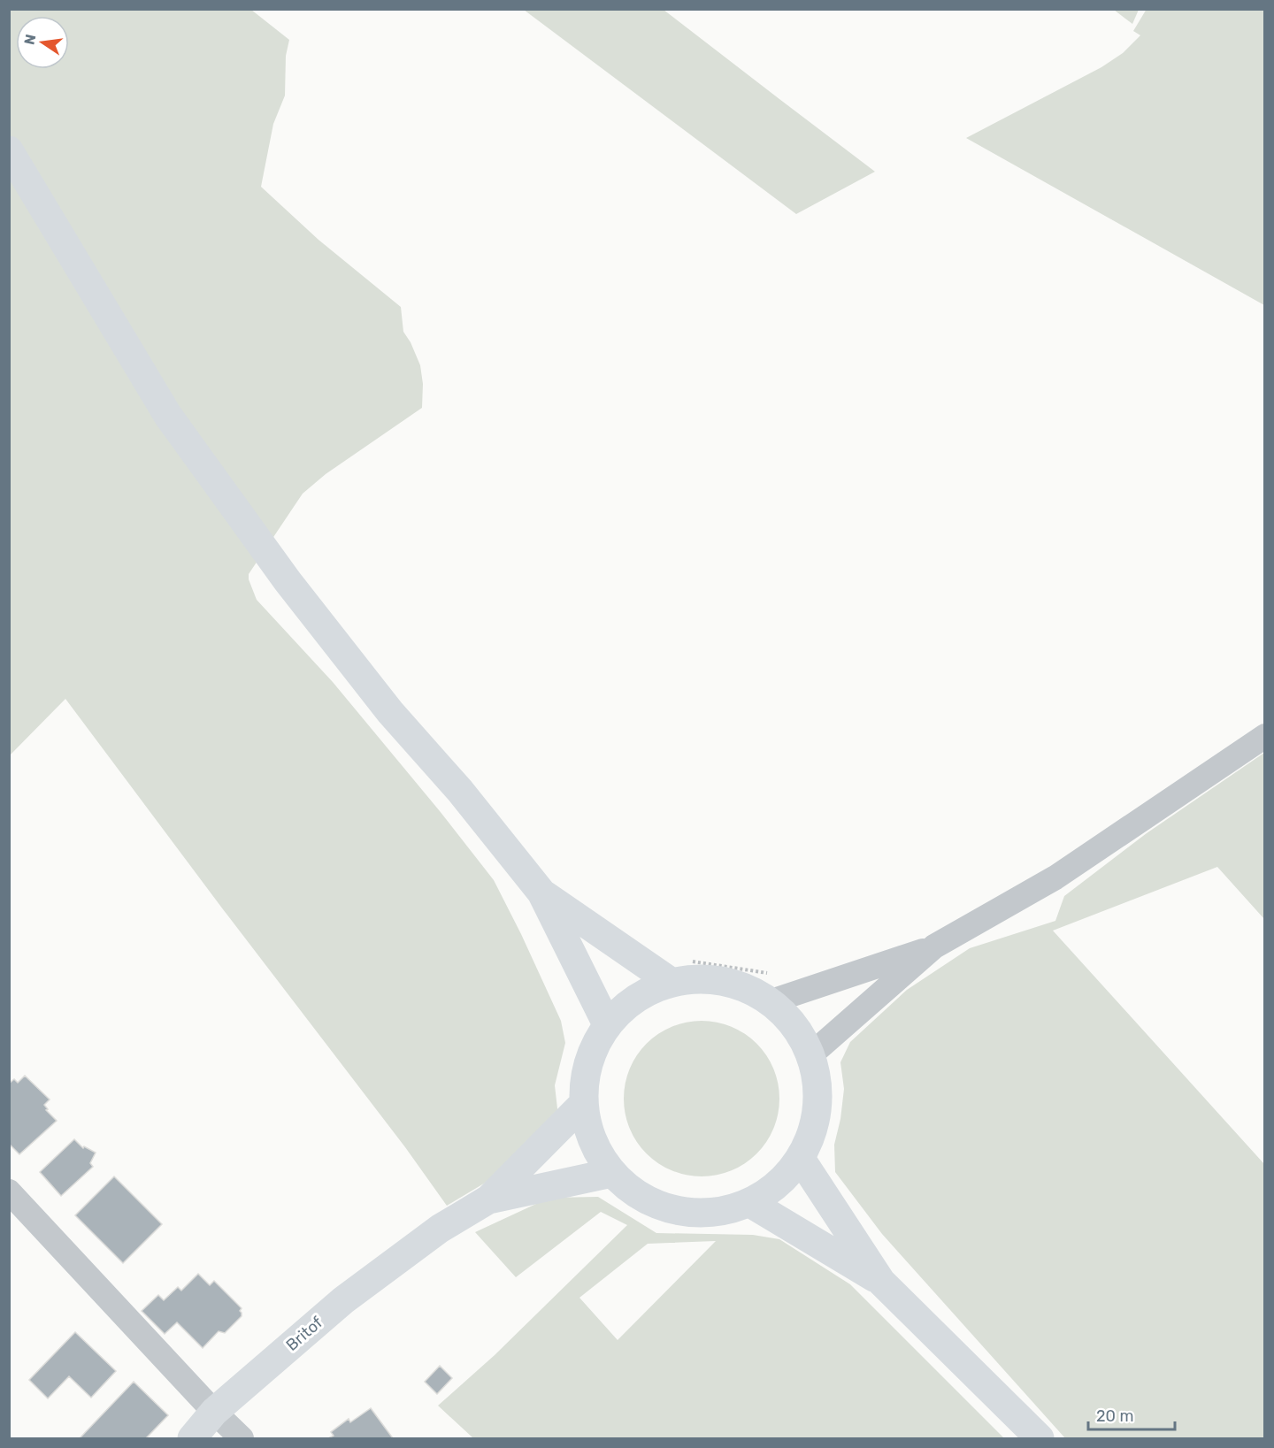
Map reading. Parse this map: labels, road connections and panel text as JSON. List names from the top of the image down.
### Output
{
  "streets": {
    "main road": ["Britof"]
  },
  "scale_bar": "20 m",
  "north": "left"
}
